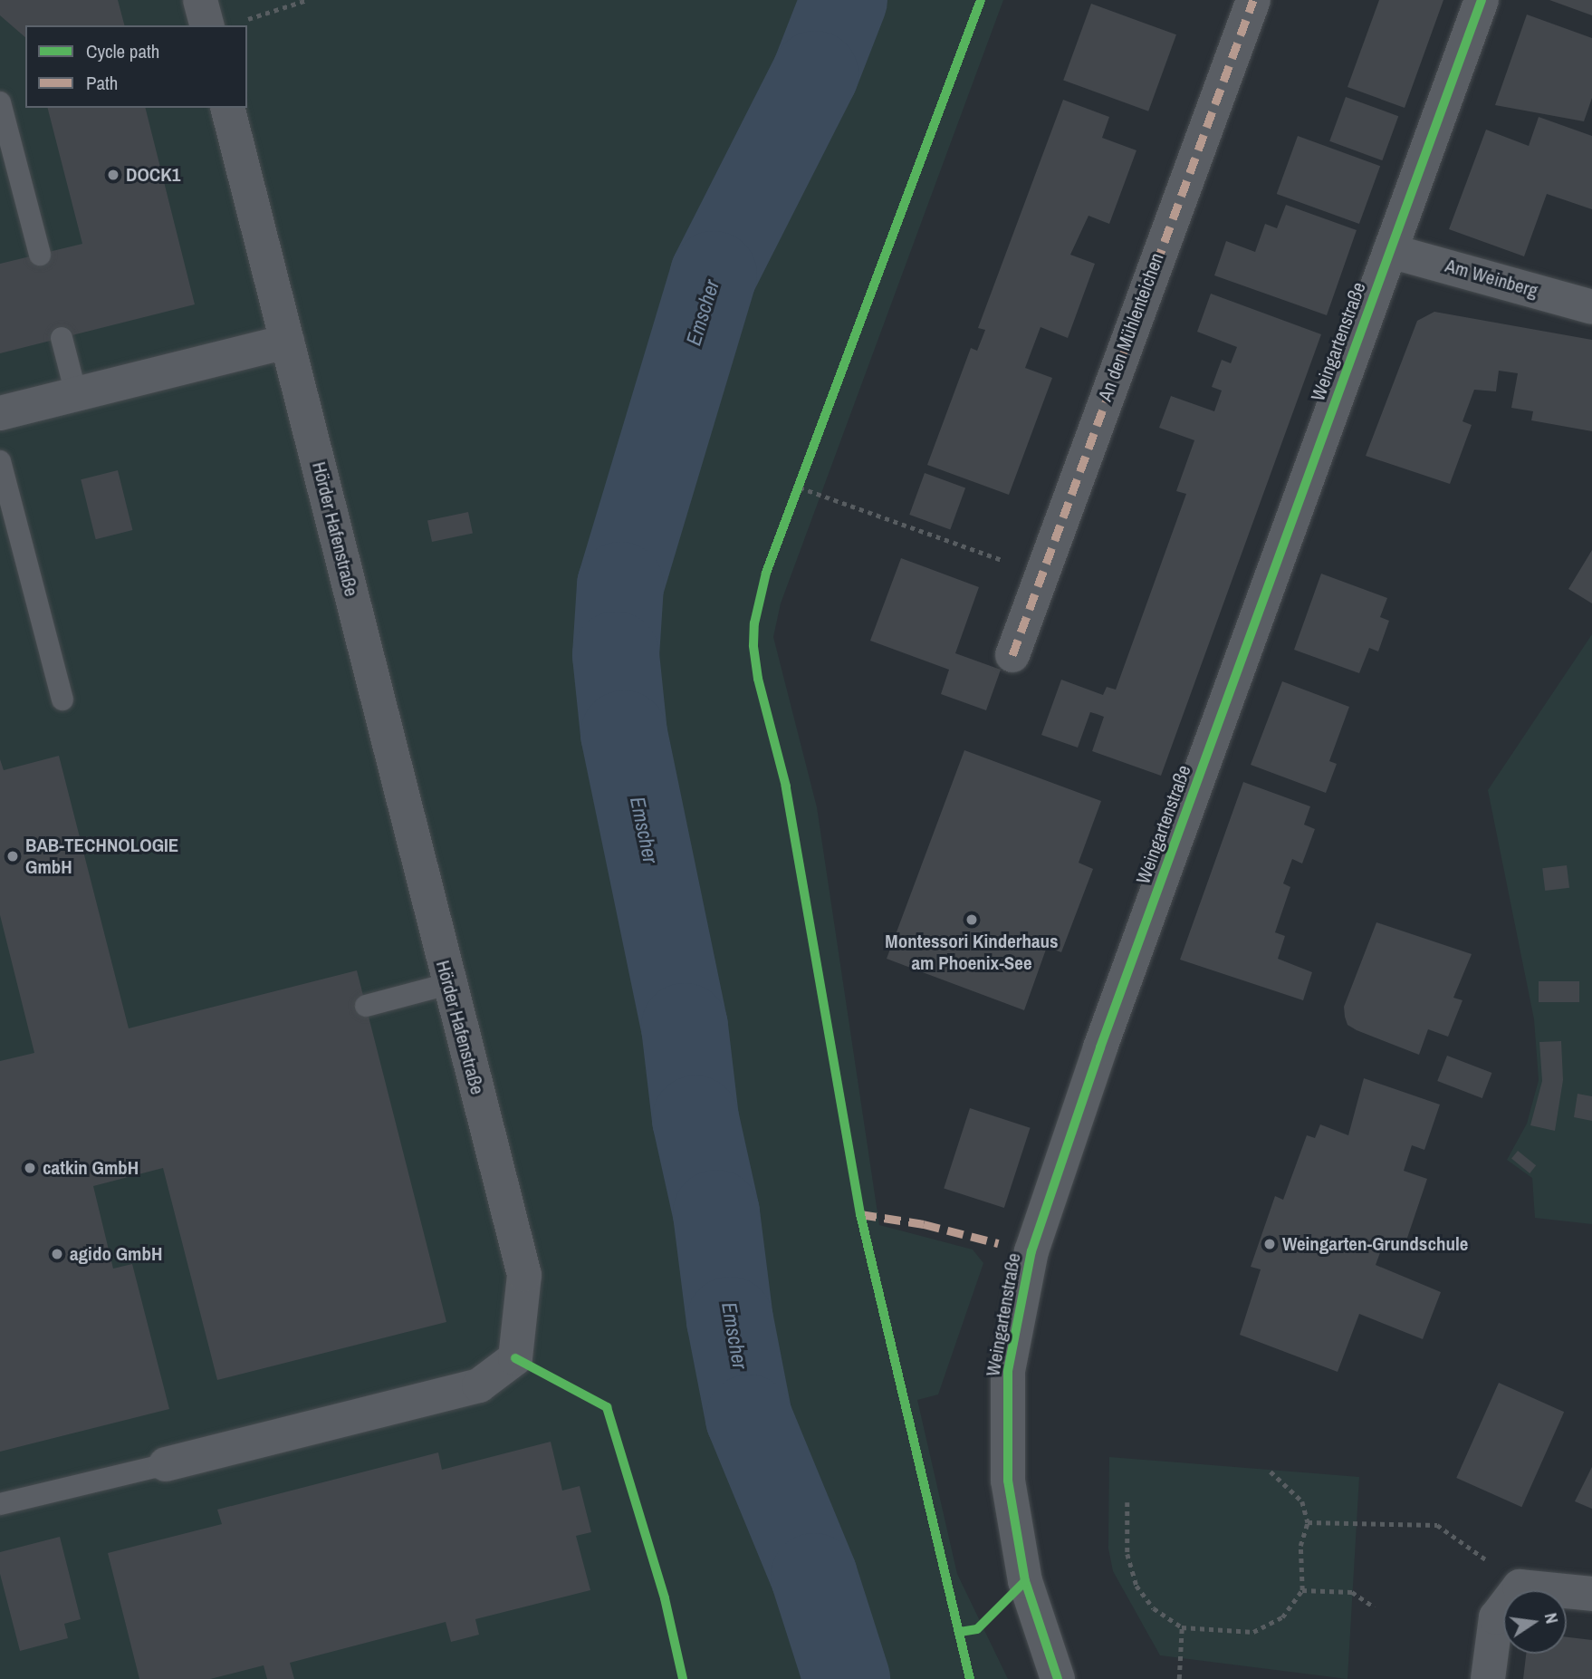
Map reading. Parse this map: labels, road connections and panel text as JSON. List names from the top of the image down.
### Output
{
  "streets": {
    "street": [
      "Am Weinberg",
      "An den Mühlenteichen",
      "Weingartenstraße",
      "Hörder Hafenstraße"
    ]
  },
  "crossings": [
    ["Am Weinberg", "Weingartenstraße"]
  ],
  "water": ["Emscher"],
  "places": [
    "DOCK1",
    "BAB-TECHNOLOGIE GmbH",
    "Montessori Kinderhaus am Phoenix-See",
    "catkin GmbH",
    "Weingarten-Grundschule",
    "agido GmbH"
  ],
  "legend": ["Cycle path", "Path"],
  "north": "right"
}
